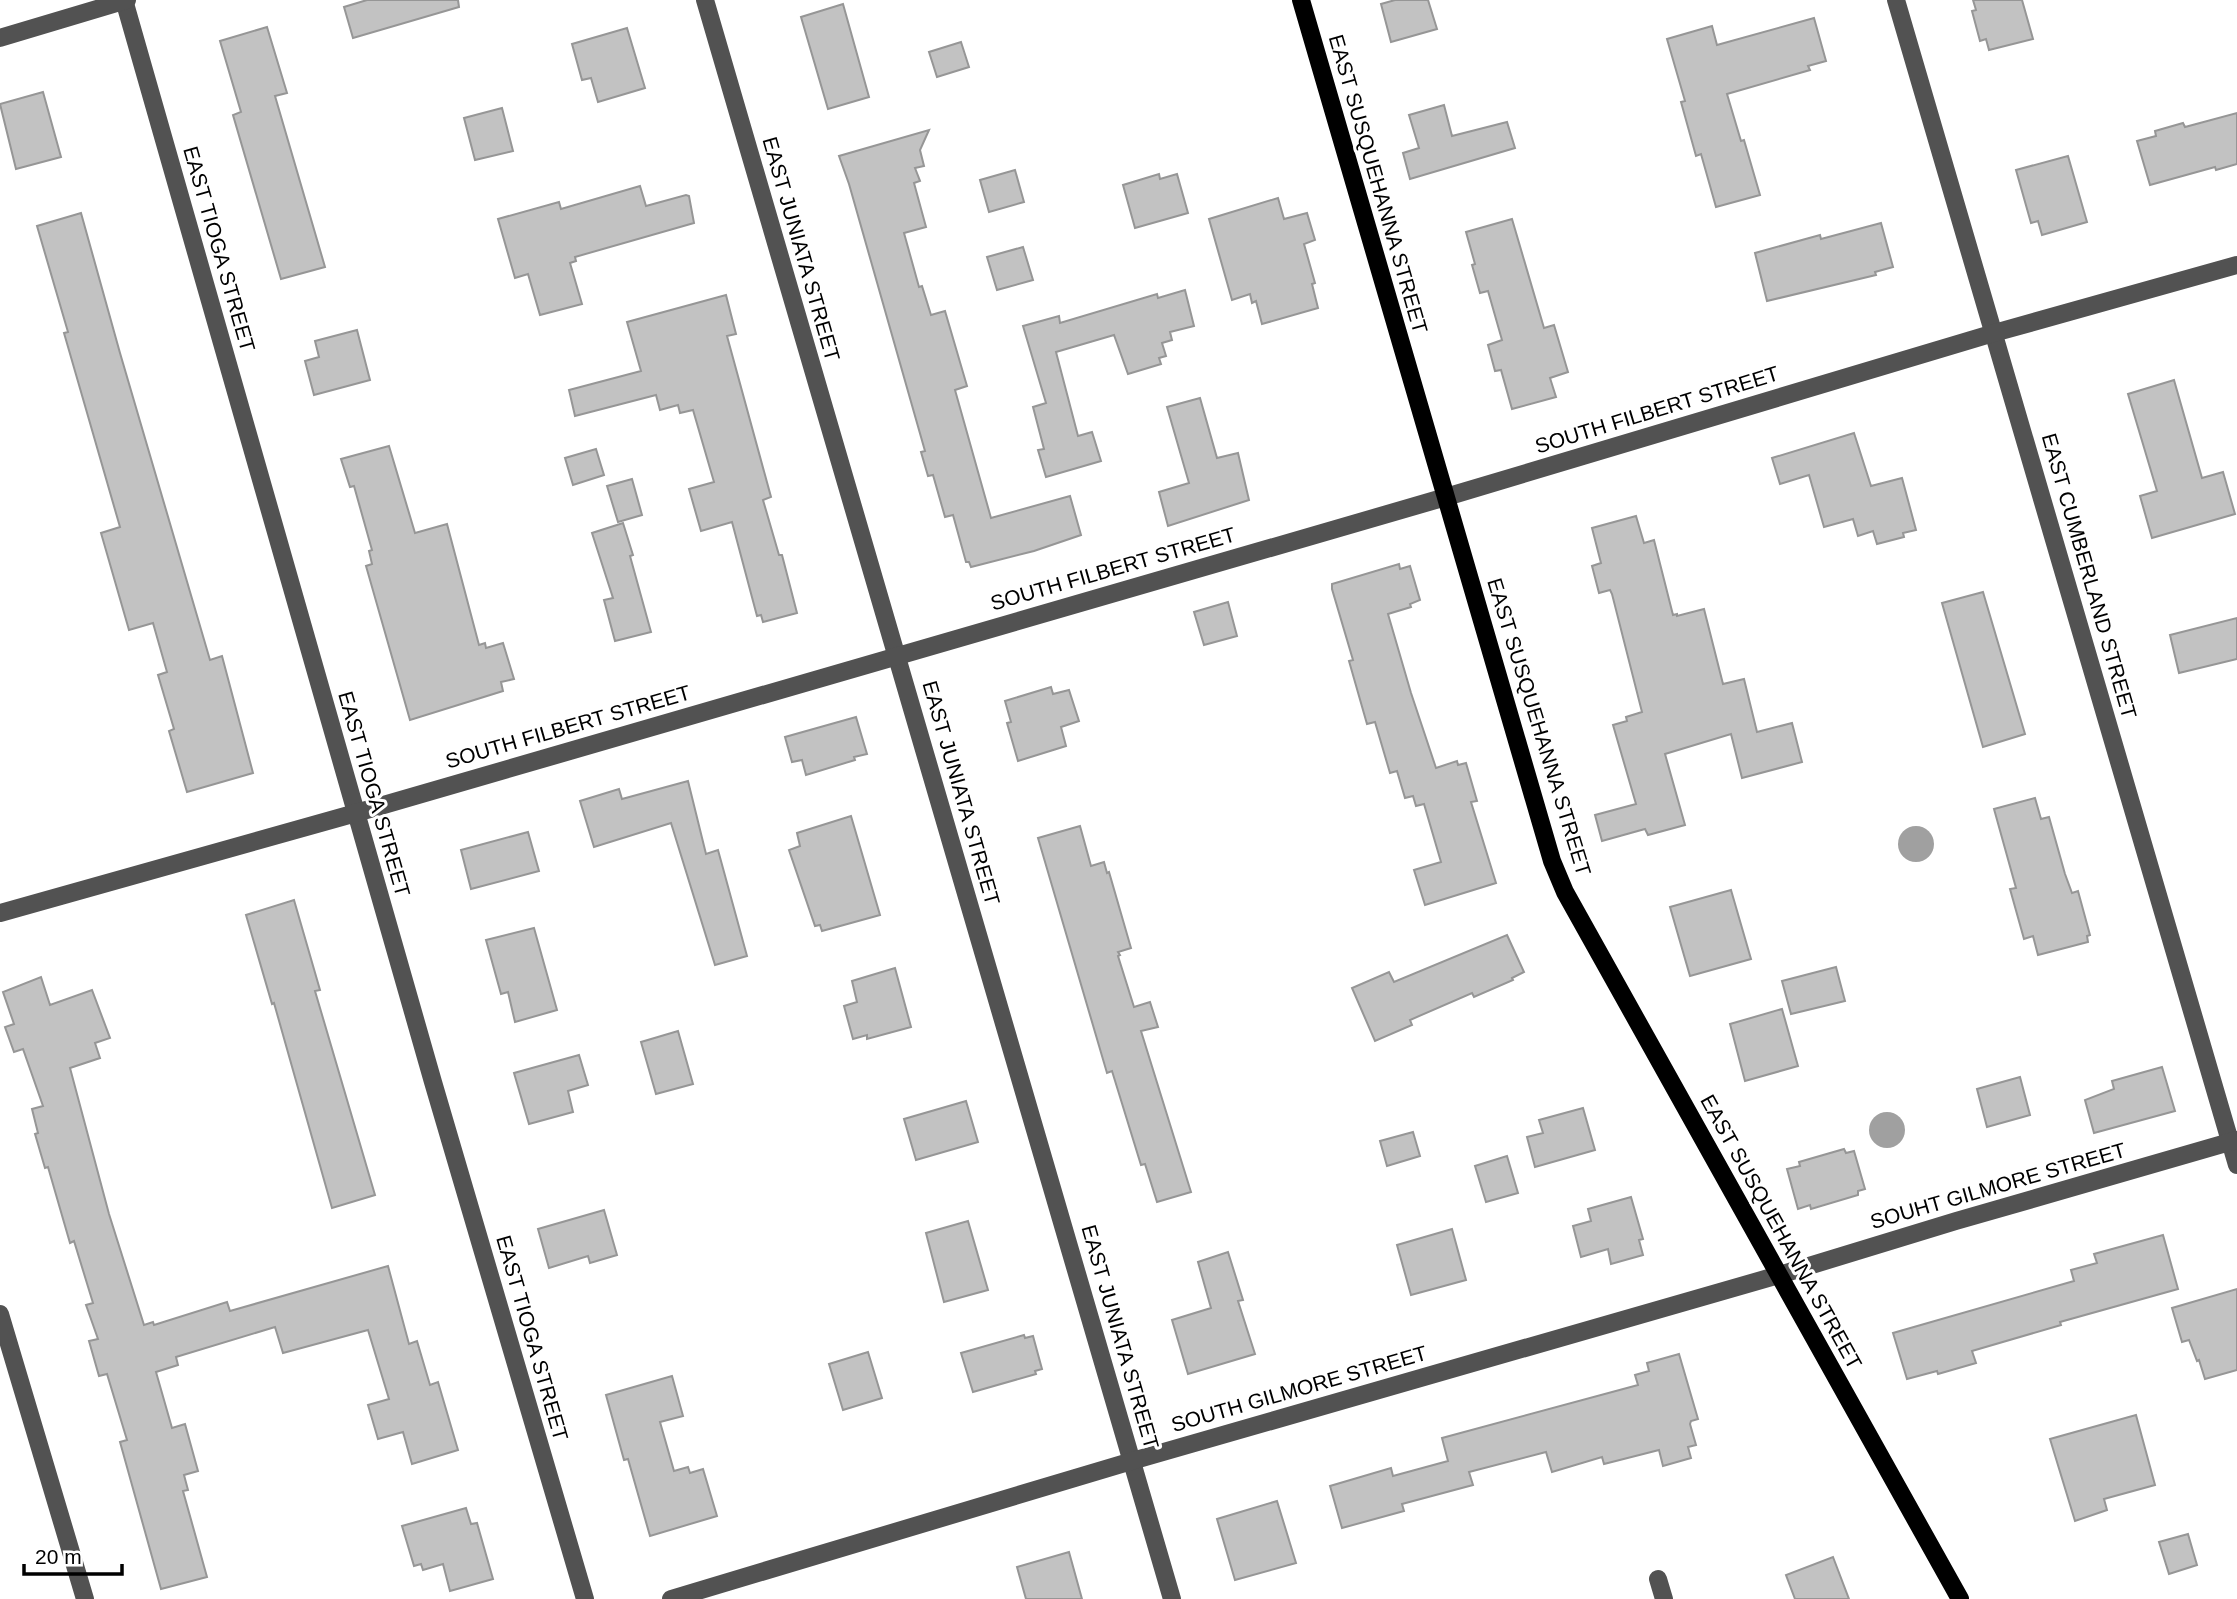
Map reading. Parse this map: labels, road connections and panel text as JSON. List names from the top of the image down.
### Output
{
  "streets": {
    "main road": ["EAST SUSQUEHANNA STREET"],
    "street": [
      "EAST TIOGA STREET",
      "EAST JUNIATA STREET",
      "SOUTH FILBERT STREET",
      "EAST CUMBERLAND STREET",
      "SOUHT GILMORE STREET",
      "SOUTH GILMORE STREET"
    ]
  },
  "crossings": [
    ["EAST SUSQUEHANNA STREET", "SOUTH FILBERT STREET"],
    ["EAST SUSQUEHANNA STREET", "SOUHT GILMORE STREET"],
    ["EAST SUSQUEHANNA STREET", "SOUTH GILMORE STREET"],
    ["EAST TIOGA STREET", "SOUTH FILBERT STREET"],
    ["EAST JUNIATA STREET", "SOUTH FILBERT STREET"],
    ["EAST JUNIATA STREET", "SOUTH GILMORE STREET"],
    ["SOUTH FILBERT STREET", "EAST CUMBERLAND STREET"],
    ["EAST CUMBERLAND STREET", "SOUHT GILMORE STREET"],
    ["SOUHT GILMORE STREET", "SOUTH GILMORE STREET"]
  ],
  "scale_bar": "20 m"
}
